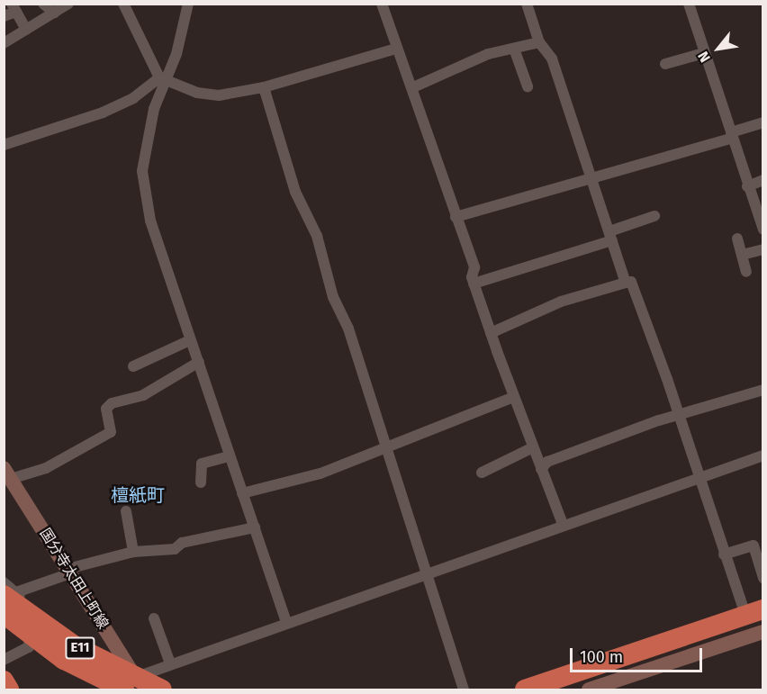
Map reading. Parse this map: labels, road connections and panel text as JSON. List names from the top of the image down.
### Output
{
  "streets": {
    "highway": ["E11"],
    "main road": ["国分寺太田上町線"]
  },
  "crossings": [
    ["国分寺太田上町線", "E11"]
  ],
  "districts": ["檀紙町"],
  "scale_bar": "100 m",
  "north": "bottom left"
}
